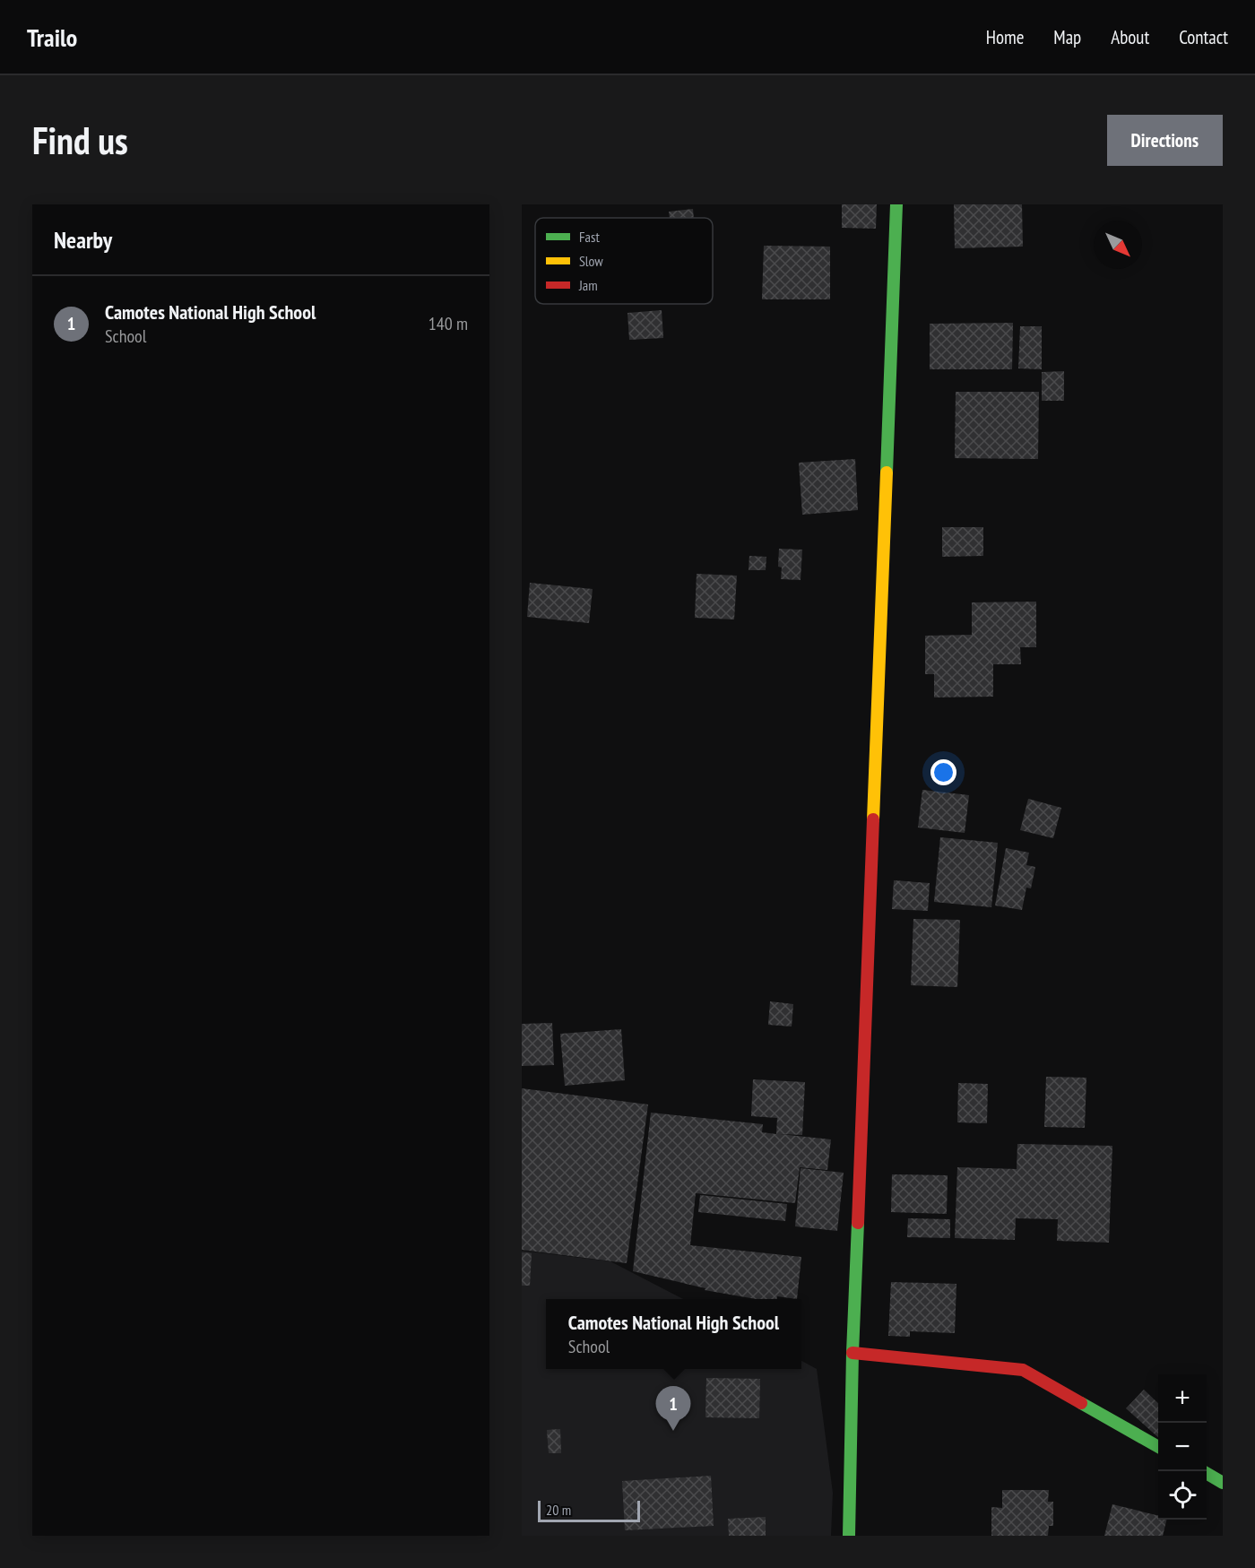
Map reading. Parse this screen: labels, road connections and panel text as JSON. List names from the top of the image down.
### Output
{
  "legend": ["Fast", "Slow", "Jam"],
  "scale_bar": "20 m",
  "north": "bottom right",
  "page": {
    "header": "Trailo",
    "nav": [
      "Home",
      "Map",
      "About",
      "Contact"
    ],
    "buttons": "Directions",
    "title": "Find us",
    "heading": "Nearby",
    "list": [
      {
        "mark": "1",
        "name": "Camotes National High School",
        "note": "School",
        "value": "140 m"
      }
    ],
    "popup": ["Camotes National High School", "School"],
    "map_buttons": ["+", "−"],
    "pins": "1",
    "scale": "20 m"
  }
}
